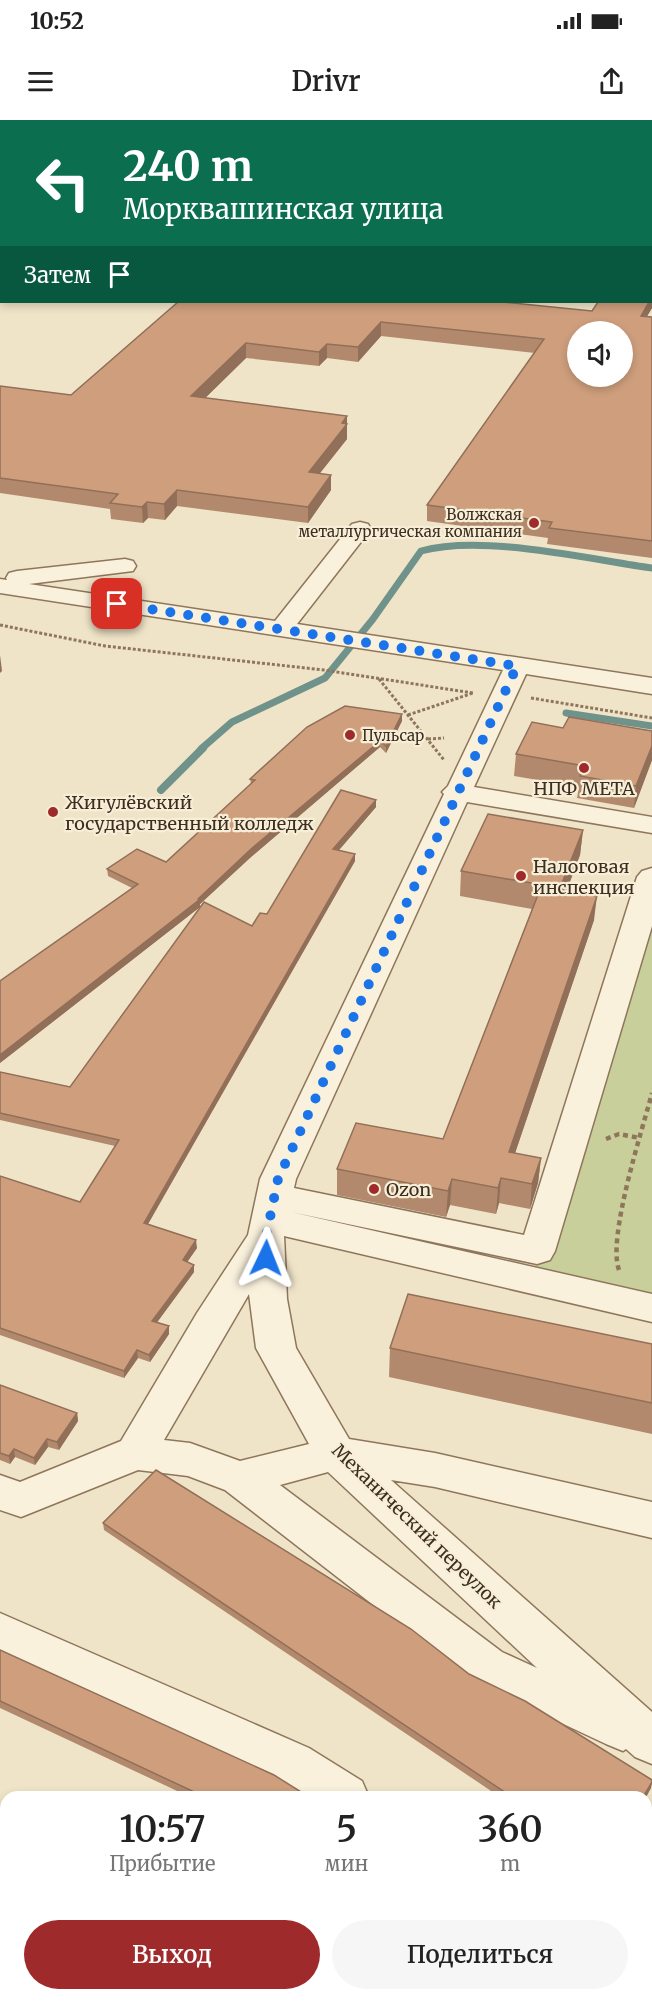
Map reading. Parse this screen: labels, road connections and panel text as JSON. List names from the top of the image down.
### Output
{
  "streets": {
    "street": ["Механический переулок"]
  },
  "places": [
    "Волжская металлургическая компания",
    "Пульсар",
    "НПФ МЕТА",
    "Жигулёвский государственный колледж",
    "Налоговая инспекция",
    "Ozon"
  ],
  "page": {
    "status": "10:52",
    "header": "Drivr",
    "turn": ["240 m", "Морквашинская улица"],
    "then": "Затем",
    "eta": [
      "10:57",
      "Прибытие",
      "5",
      "мин",
      "360",
      "m"
    ],
    "buttons": ["Выход", "Поделиться"]
  }
}
